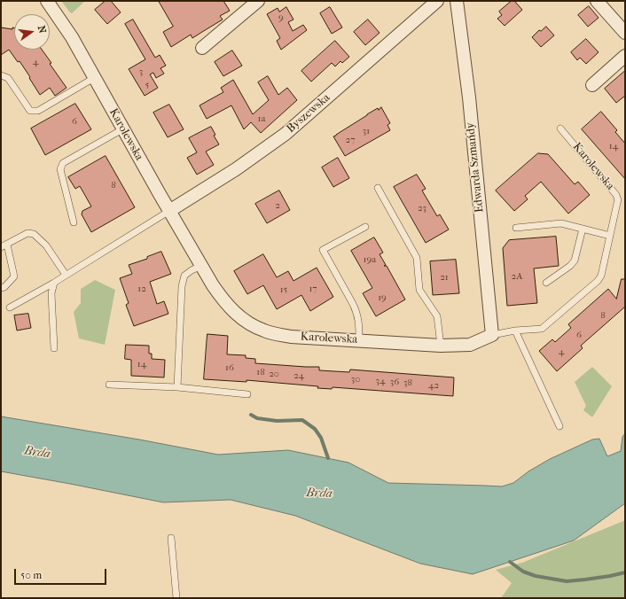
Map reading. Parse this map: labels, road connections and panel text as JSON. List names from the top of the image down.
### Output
{
  "streets": {
    "street": ["Byszewska", "Karolewska", "Edwarda Szmańdy"]
  },
  "crossings": [
    ["Byszewska", "Karolewska"],
    ["Karolewska", "Edwarda Szmańdy"]
  ],
  "water": ["Brda"],
  "house_numbers": [
    "9",
    "4",
    "3",
    "5",
    "1a",
    "6",
    "31",
    "27",
    "14",
    "8",
    "2",
    "23",
    "19a",
    "2A",
    "21",
    "12",
    "17",
    "15",
    "19",
    "8",
    "6",
    "4",
    "14",
    "16",
    "18",
    "20",
    "24",
    "30",
    "34",
    "36",
    "38",
    "42"
  ],
  "scale_bar": "50 m",
  "north": "right"
}
